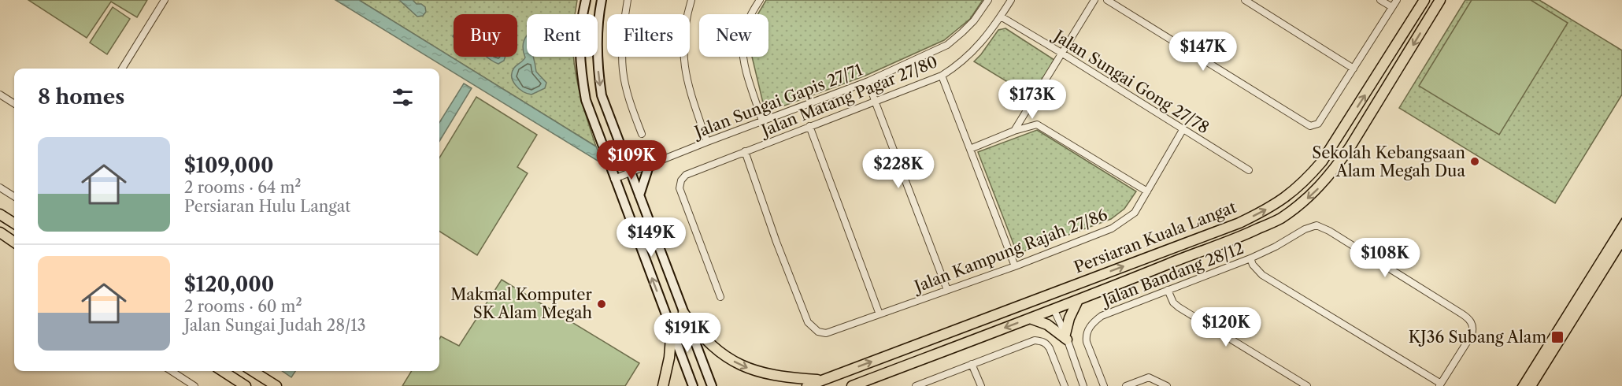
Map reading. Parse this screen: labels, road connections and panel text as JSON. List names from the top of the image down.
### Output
{
  "streets": {
    "main road": ["Persiaran Kuala Langat"],
    "street": [
      "Jalan Sungai Gong 27/78",
      "Jalan Matang Pagar 27/80",
      "Jalan Sungai Gapis 27/71",
      "Jalan Kampung Rajah 27/86",
      "Jalan Bandang 28/12"
    ]
  },
  "crossings": [
    ["Jalan Sungai Gong 27/78", "Jalan Matang Pagar 27/80"],
    ["Jalan Sungai Gong 27/78", "Jalan Kampung Rajah 27/86"],
    ["Jalan Matang Pagar 27/80", "Jalan Kampung Rajah 27/86"]
  ],
  "places": {
    "other": ["Sekolah Kebangsaan Alam Megah Dua", "Makmal Komputer SK Alam Megah"],
    "transit": ["KJ36 Subang Alam"]
  },
  "page": {
    "chip": [
      "Buy",
      "Rent",
      "Filters",
      "New"
    ],
    "price": [
      "$147K",
      "$173K",
      "$109K",
      "$228K",
      "$149K",
      "$108K",
      "$120K",
      "$191K"
    ],
    "heading": "8 homes",
    "list": [
      {
        "name": "$109,000",
        "note": "2 rooms · 64 m² · Persiaran Hulu Langat"
      },
      {
        "name": "$120,000",
        "note": "2 rooms · 60 m² · Jalan Sungai Judah 28/13"
      }
    ]
  }
}
